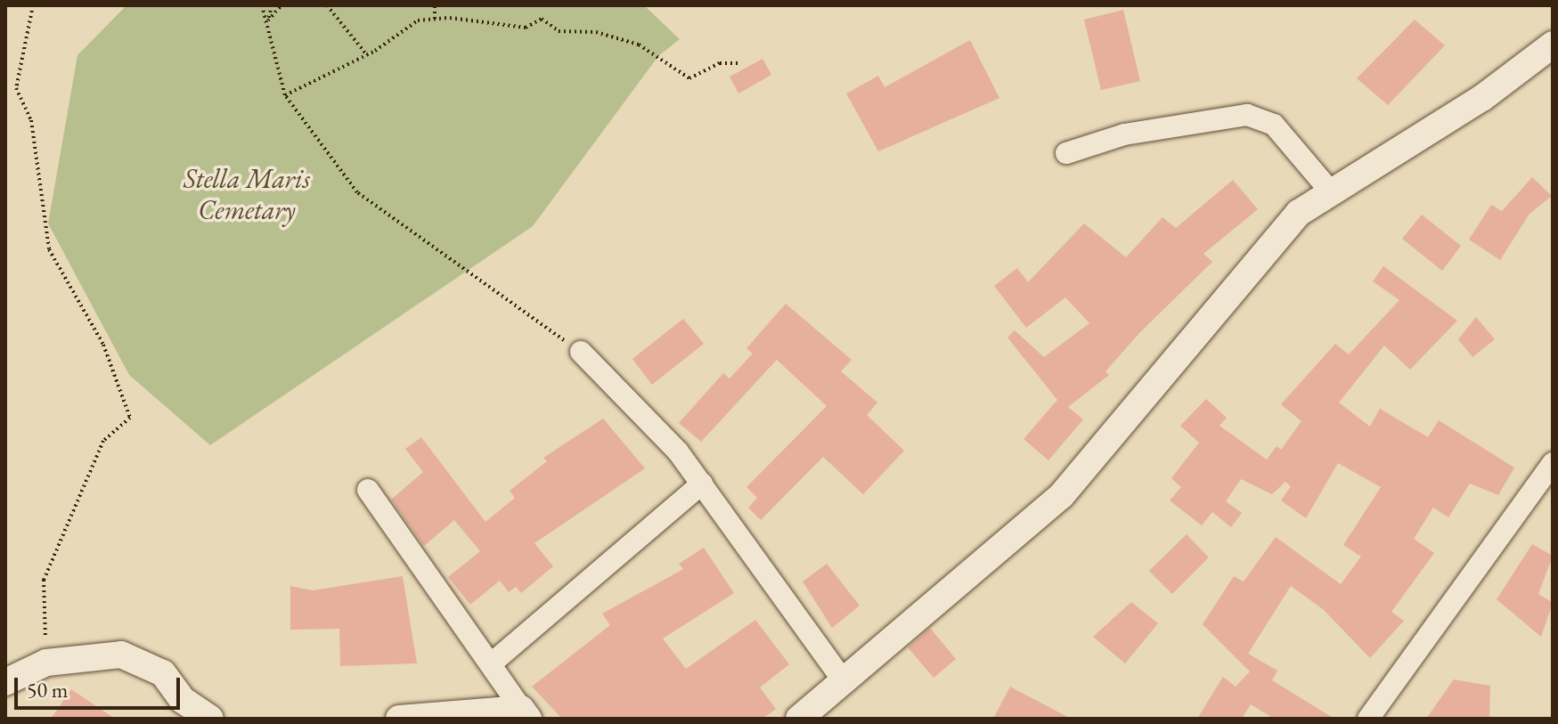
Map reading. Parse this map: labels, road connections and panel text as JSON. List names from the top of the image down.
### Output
{
  "parks": ["Stella Maris Cemetary"],
  "scale_bar": "50 m"
}
